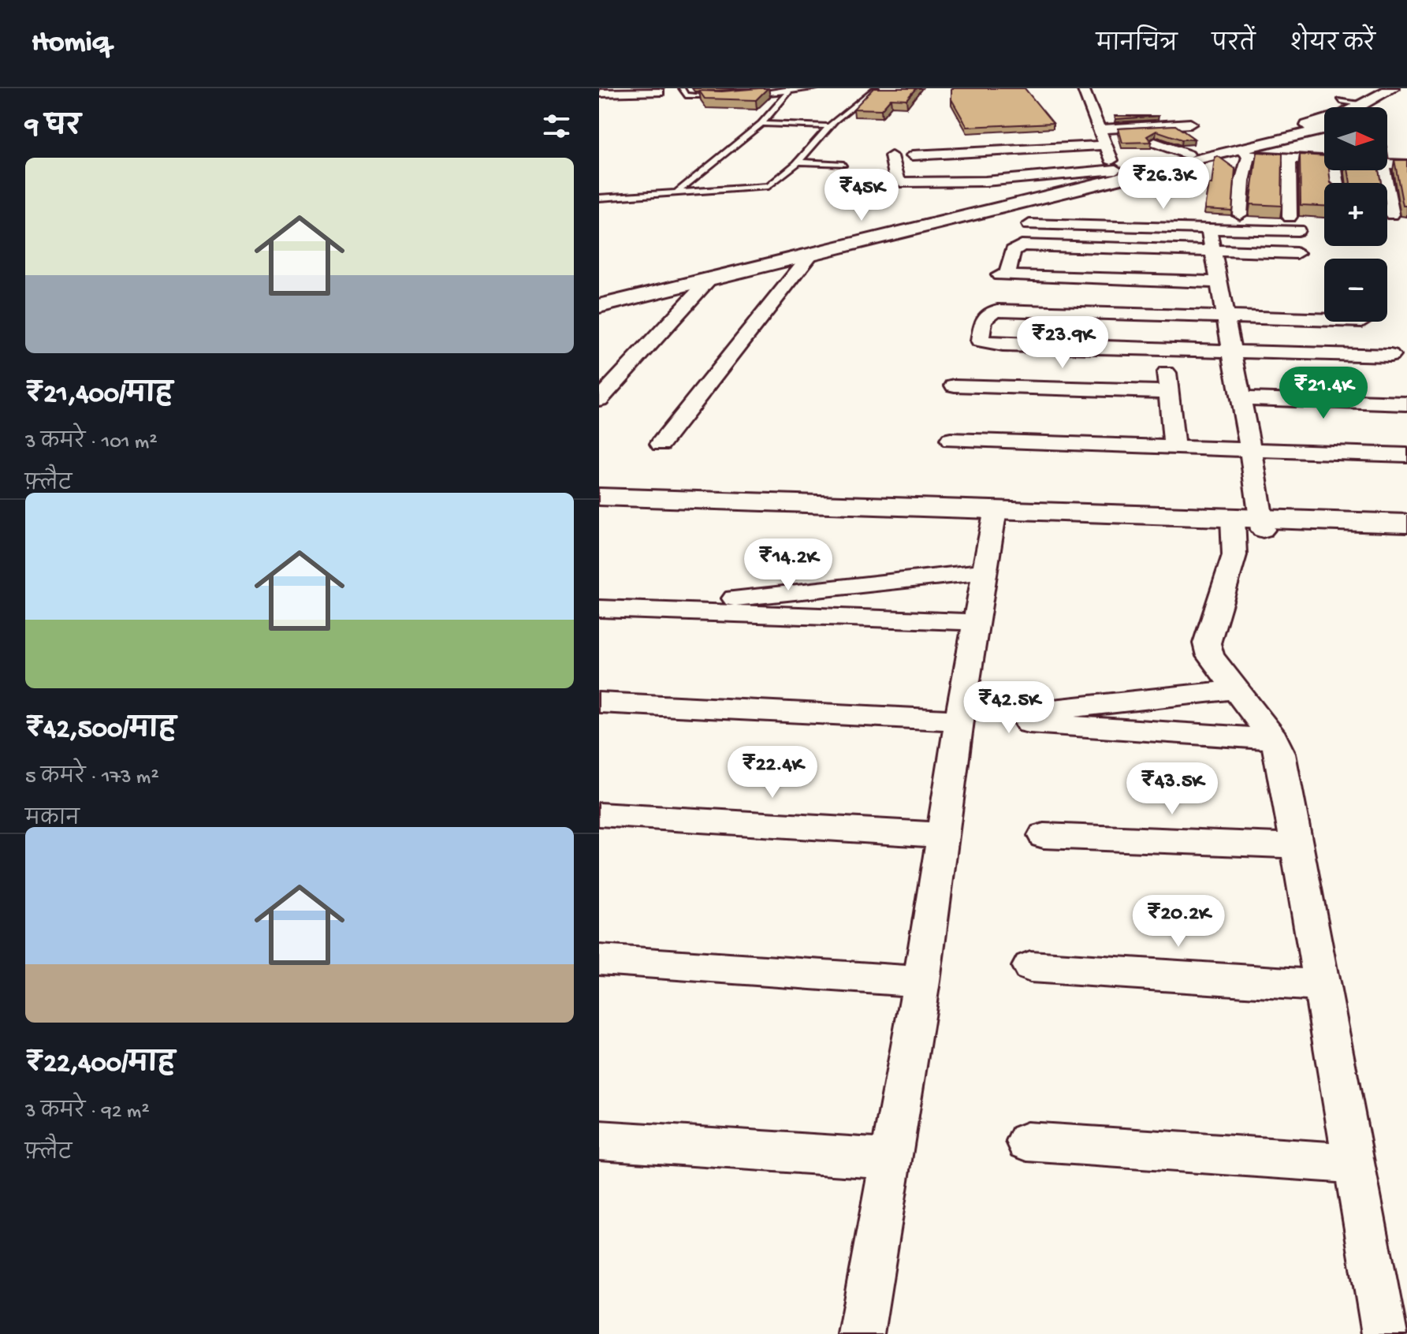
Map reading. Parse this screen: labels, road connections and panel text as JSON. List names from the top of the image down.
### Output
{
  "north": "right",
  "page": {
    "header": "Homiq",
    "nav": ["मानचित्र", "परतें", "शेयर करें"],
    "heading": "9 घर",
    "map_buttons": ["+", "−"],
    "price": [
      "₹26.3K",
      "₹45K",
      "₹23.9K",
      "₹21.4K",
      "₹14.2K",
      "₹42.5K",
      "₹22.4K",
      "₹43.5K",
      "₹20.2K"
    ],
    "list": [
      {
        "name": "₹21,400/माह",
        "note": "3 कमरे · 101 m² · फ़्लैट"
      },
      {
        "name": "₹42,500/माह",
        "note": "5 कमरे · 173 m² · मकान"
      },
      {
        "name": "₹22,400/माह",
        "note": "3 कमरे · 92 m² · फ़्लैट"
      }
    ]
  }
}
